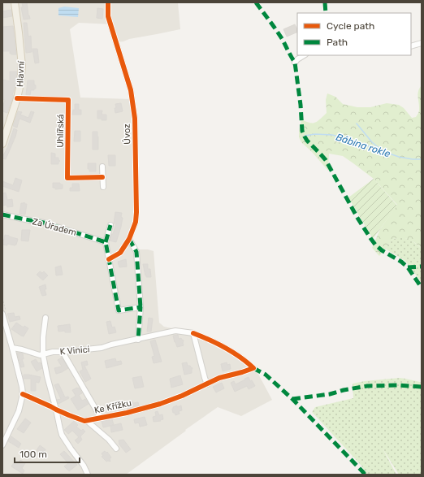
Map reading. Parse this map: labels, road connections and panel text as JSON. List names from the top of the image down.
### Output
{
  "streets": {
    "main road": ["Hlavní"],
    "street": [
      "Uhlířská",
      "Úvoz",
      "Za Úřadem",
      "K Vinici",
      "Ke Křížku"
    ]
  },
  "crossings": [
    ["Hlavní", "Uhlířská"]
  ],
  "water": ["Bábina rokle"],
  "legend": ["Cycle path", "Path"],
  "scale_bar": "100 m"
}
